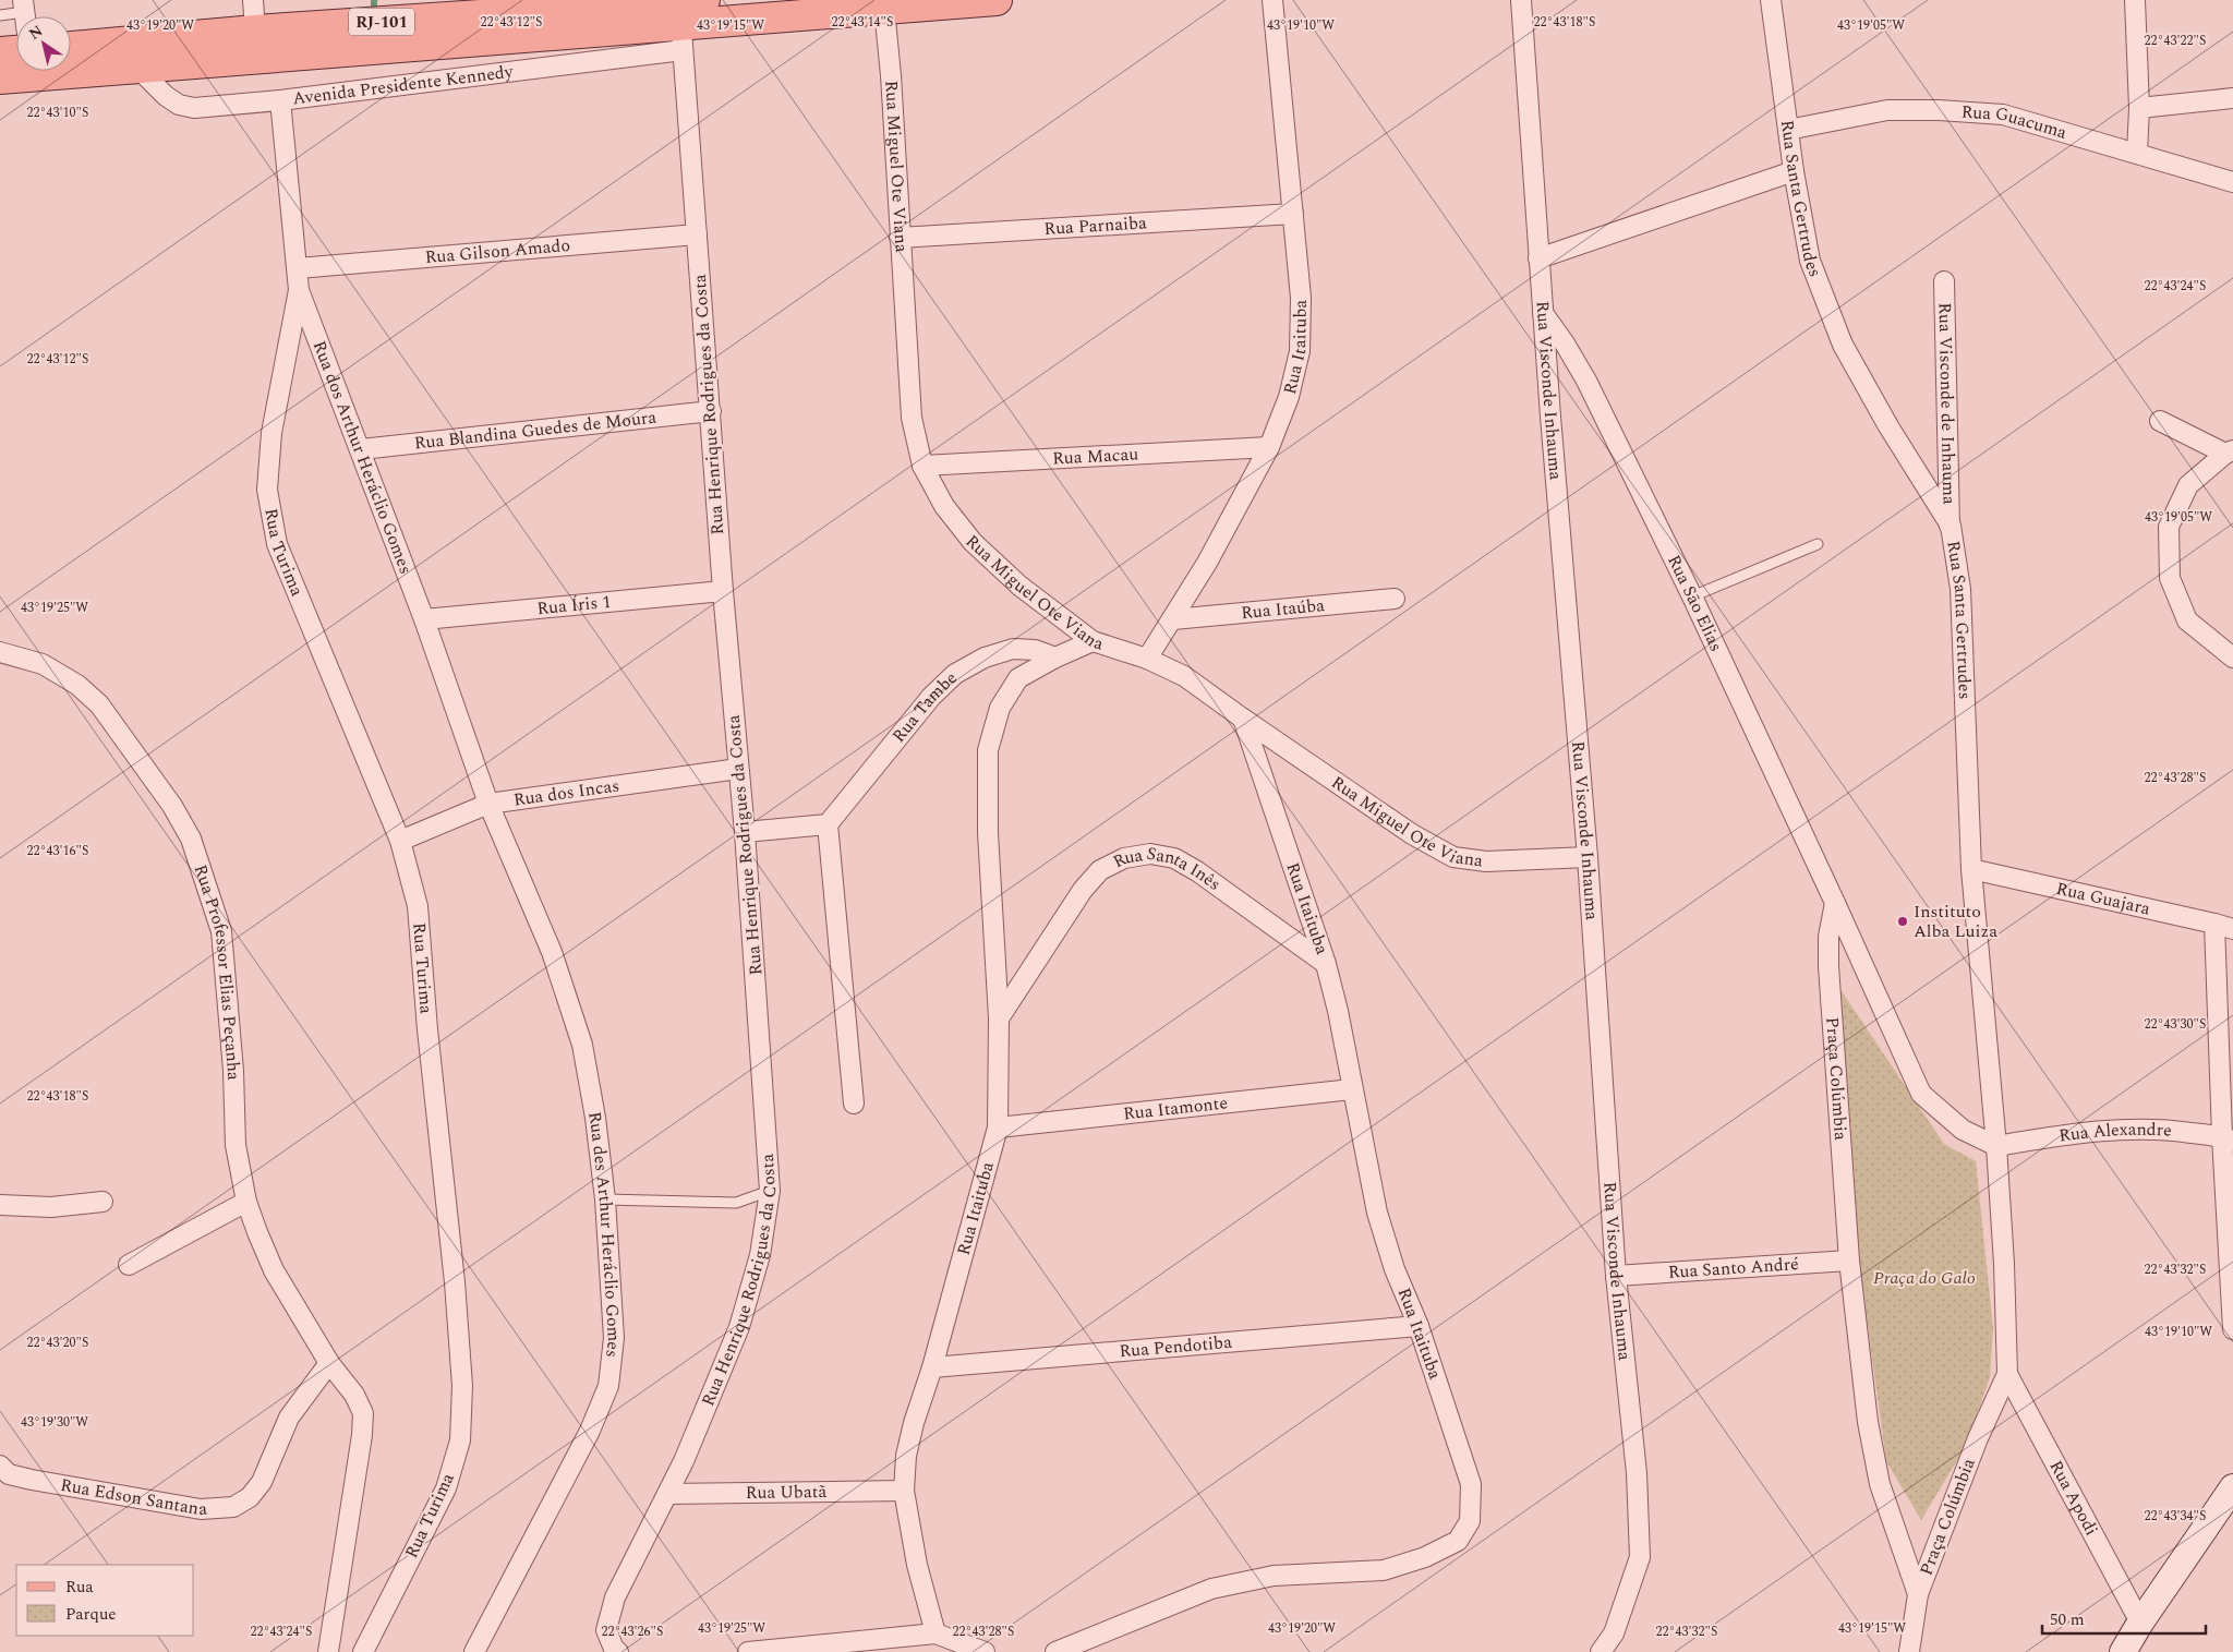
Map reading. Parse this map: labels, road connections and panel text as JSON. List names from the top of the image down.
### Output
{
  "streets": {
    "main road": ["RJ-101"],
    "street": [
      "Avenida Presidente Kennedy",
      "Rua Guacuma",
      "Rua Miguel Ote Viana",
      "Rua Santa Gertrudes",
      "Rua Parnaiba",
      "Rua Gilson Amado",
      "Rua Itaituba",
      "Rua Visconde Inhauma",
      "Rua Visconde de Inhauma",
      "Rua Henrique Rodrigues da Costa",
      "Rua Blandina Guedes de Moura",
      "Rua dos Arthur Heráclio Gomes",
      "Rua Macau",
      "Rua Turima",
      "Rua Sāo Elias",
      "Rua Íris 1",
      "Rua Itaúba",
      "Rua Tambe",
      "Rua dos Incas",
      "Rua Santa Inês",
      "Rua Guajara",
      "Rua Professor Elias Peçanha",
      "Praça Colúmbia",
      "Rua Itamonte",
      "Rua Alexandre",
      "Rua des Arthur Heráclio Gomes",
      "Rua Santo André",
      "Rua Pendotiba",
      "Rua Ubatã",
      "Rua Edson Santana",
      "Rua Apodi"
    ]
  },
  "crossings": [
    ["RJ-101", "Avenida Presidente Kennedy"],
    ["RJ-101", "Rua Miguel Ote Viana"],
    ["RJ-101", "Rua Henrique Rodrigues da Costa"],
    ["Avenida Presidente Kennedy", "Rua Henrique Rodrigues da Costa"],
    ["Avenida Presidente Kennedy", "Rua dos Arthur Heráclio Gomes"],
    ["Rua Guacuma", "Rua Santa Gertrudes"],
    ["Rua Miguel Ote Viana", "Rua Parnaiba"],
    ["Rua Miguel Ote Viana", "Rua Itaituba"],
    ["Rua Miguel Ote Viana", "Rua Visconde Inhauma"],
    ["Rua Miguel Ote Viana", "Rua Macau"],
    ["Rua Santa Gertrudes", "Rua Visconde de Inhauma"],
    ["Rua Santa Gertrudes", "Rua Guajara"],
    ["Rua Santa Gertrudes", "Praça Colúmbia"],
    ["Rua Santa Gertrudes", "Rua Alexandre"],
    ["Rua Parnaiba", "Rua Itaituba"],
    ["Rua Gilson Amado", "Rua Henrique Rodrigues da Costa"],
    ["Rua Gilson Amado", "Rua dos Arthur Heráclio Gomes"],
    ["Rua Itaituba", "Rua Macau"],
    ["Rua Itaituba", "Rua Itaúba"],
    ["Rua Itaituba", "Rua Tambe"],
    ["Rua Itaituba", "Rua Santa Inês"],
    ["Rua Itaituba", "Rua Itamonte"],
    ["Rua Itaituba", "Rua Pendotiba"],
    ["Rua Itaituba", "Rua Ubatã"],
    ["Rua Visconde Inhauma", "Rua Sāo Elias"],
    ["Rua Visconde Inhauma", "Rua Santo André"],
    ["Rua Henrique Rodrigues da Costa", "Rua Blandina Guedes de Moura"],
    ["Rua Henrique Rodrigues da Costa", "Rua Íris 1"],
    ["Rua Henrique Rodrigues da Costa", "Rua dos Incas"],
    ["Rua Henrique Rodrigues da Costa", "Rua Ubatã"],
    ["Rua Blandina Guedes de Moura", "Rua dos Arthur Heráclio Gomes"],
    ["Rua dos Arthur Heráclio Gomes", "Rua Turima"],
    ["Rua dos Arthur Heráclio Gomes", "Rua Íris 1"],
    ["Rua dos Arthur Heráclio Gomes", "Rua dos Incas"],
    ["Rua dos Arthur Heráclio Gomes", "Rua des Arthur Heráclio Gomes"],
    ["Rua Turima", "Rua dos Incas"],
    ["Rua Sāo Elias", "Praça Colúmbia"],
    ["Rua dos Incas", "Rua des Arthur Heráclio Gomes"],
    ["Rua Professor Elias Peçanha", "Rua Edson Santana"],
    ["Praça Colúmbia", "Rua Alexandre"],
    ["Praça Colúmbia", "Rua Santo André"],
    ["Praça Colúmbia", "Rua Apodi"]
  ],
  "parks": ["Praça do Galo"],
  "places": ["Instituto Alba Luiza"],
  "legend": ["Rua", "Parque"],
  "scale_bar": "50 m",
  "north": "top left",
  "coordinates": [
    "22°43'14\"S",
    "22°43'12\"S",
    "22°43'18\"S",
    "43°19'20\"W",
    "43°19'15\"W",
    "43°19'10\"W",
    "43°19'05\"W",
    "22°43'22\"S",
    "22°43'10\"S",
    "22°43'24\"S",
    "43°19'25\"W",
    "22°43'28\"S",
    "22°43'16\"S",
    "22°43'30\"S",
    "22°43'32\"S",
    "22°43'20\"S",
    "43°19'30\"W",
    "22°43'34\"S",
    "22°43'26\"S"
  ]
}
